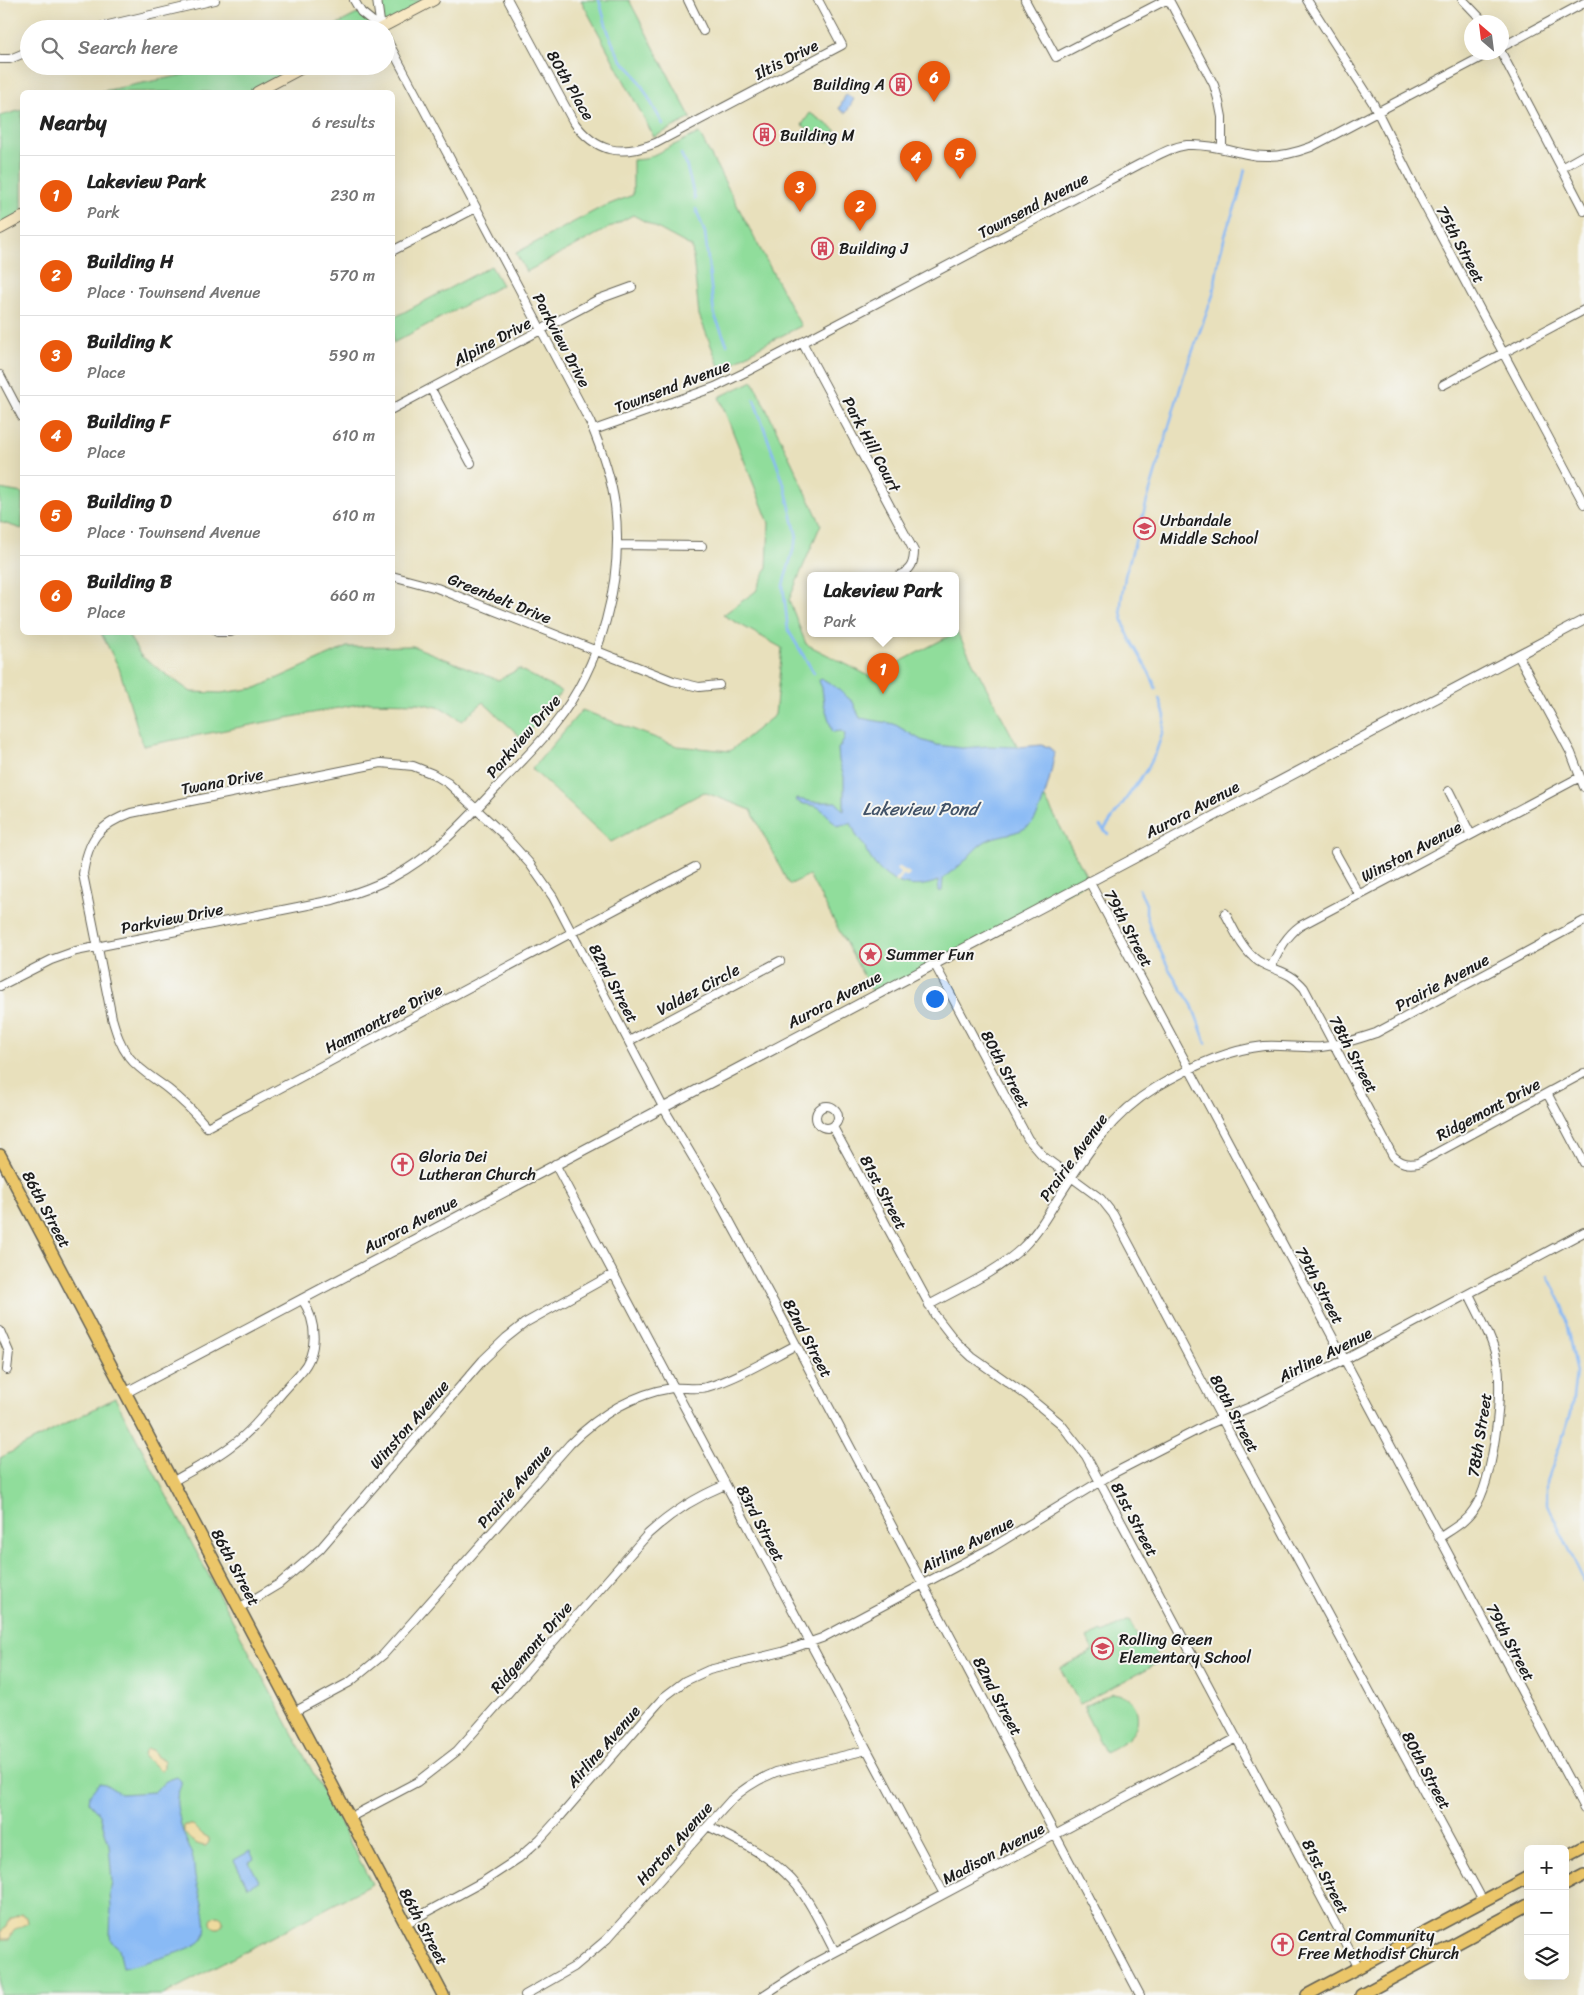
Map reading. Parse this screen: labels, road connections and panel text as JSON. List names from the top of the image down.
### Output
{
  "streets": {
    "main road": ["86th Street"],
    "street": [
      "Iltis Drive",
      "80th Place",
      "Townsend Avenue",
      "75th Street",
      "Parkview Drive",
      "Alpine Drive",
      "Park Hill Court",
      "Greenbelt Drive",
      "Twana Drive",
      "Aurora Avenue",
      "Winston Avenue",
      "79th Street",
      "Prairie Avenue",
      "82nd Street",
      "Valdez Circle",
      "Hammontree Drive",
      "78th Street",
      "80th Street",
      "Ridgemont Drive",
      "81st Street",
      "Airline Avenue",
      "83rd Street",
      "Horton Avenue",
      "Madison Avenue"
    ]
  },
  "crossings": [
    ["Iltis Drive", "80th Place"],
    ["Townsend Avenue", "75th Street"],
    ["Townsend Avenue", "Parkview Drive"],
    ["Townsend Avenue", "Park Hill Court"],
    ["Parkview Drive", "Alpine Drive"],
    ["Parkview Drive", "Greenbelt Drive"],
    ["Parkview Drive", "Twana Drive"],
    ["Parkview Drive", "82nd Street"],
    ["Parkview Drive", "Hammontree Drive"],
    ["Twana Drive", "82nd Street"],
    ["Twana Drive", "Hammontree Drive"],
    ["Aurora Avenue", "79th Street"],
    ["Aurora Avenue", "82nd Street"],
    ["Aurora Avenue", "80th Street"],
    ["Aurora Avenue", "86th Street"],
    ["Aurora Avenue", "83rd Street"],
    ["Winston Avenue", "78th Street"],
    ["Winston Avenue", "86th Street"],
    ["Winston Avenue", "83rd Street"],
    ["79th Street", "Prairie Avenue"],
    ["79th Street", "78th Street"],
    ["79th Street", "Airline Avenue"],
    ["Prairie Avenue", "82nd Street"],
    ["Prairie Avenue", "78th Street"],
    ["Prairie Avenue", "80th Street"],
    ["Prairie Avenue", "81st Street"],
    ["Prairie Avenue", "86th Street"],
    ["Prairie Avenue", "83rd Street"],
    ["82nd Street", "Valdez Circle"],
    ["82nd Street", "Hammontree Drive"],
    ["82nd Street", "Airline Avenue"],
    ["82nd Street", "Madison Avenue"],
    ["78th Street", "Ridgemont Drive"],
    ["78th Street", "Airline Avenue"],
    ["80th Street", "Airline Avenue"],
    ["Ridgemont Drive", "86th Street"],
    ["Ridgemont Drive", "83rd Street"],
    ["81st Street", "Airline Avenue"],
    ["81st Street", "Madison Avenue"],
    ["86th Street", "Airline Avenue"],
    ["Airline Avenue", "83rd Street"],
    ["83rd Street", "Horton Avenue"],
    ["83rd Street", "Madison Avenue"]
  ],
  "water": ["Lakeview Pond"],
  "places": {
    "building": ["Building A", "Building M", "Building J"],
    "school or university": ["Urbandale Middle School", "Rolling Green Elementary School"],
    "place": ["Summer Fun"],
    "church": ["Gloria Dei Lutheran Church", "Central Community Free Methodist Church"]
  },
  "north": "top left",
  "page": {
    "search": "Search here",
    "pins": [
      "6",
      "5",
      "4",
      "3",
      "2",
      "1"
    ],
    "heading": ["Nearby", "6 results"],
    "list": [
      {
        "mark": "1",
        "name": "Lakeview Park",
        "note": "Park",
        "value": "230 m"
      },
      {
        "mark": "2",
        "name": "Building H",
        "note": "Place · Townsend Avenue",
        "value": "570 m"
      },
      {
        "mark": "3",
        "name": "Building K",
        "note": "Place",
        "value": "590 m"
      },
      {
        "mark": "4",
        "name": "Building F",
        "note": "Place",
        "value": "610 m"
      },
      {
        "mark": "5",
        "name": "Building D",
        "note": "Place · Townsend Avenue",
        "value": "610 m"
      },
      {
        "mark": "6",
        "name": "Building B",
        "note": "Place",
        "value": "660 m"
      }
    ],
    "popup": ["Lakeview Park", "Park"],
    "map_buttons": ["+", "−"]
  }
}
